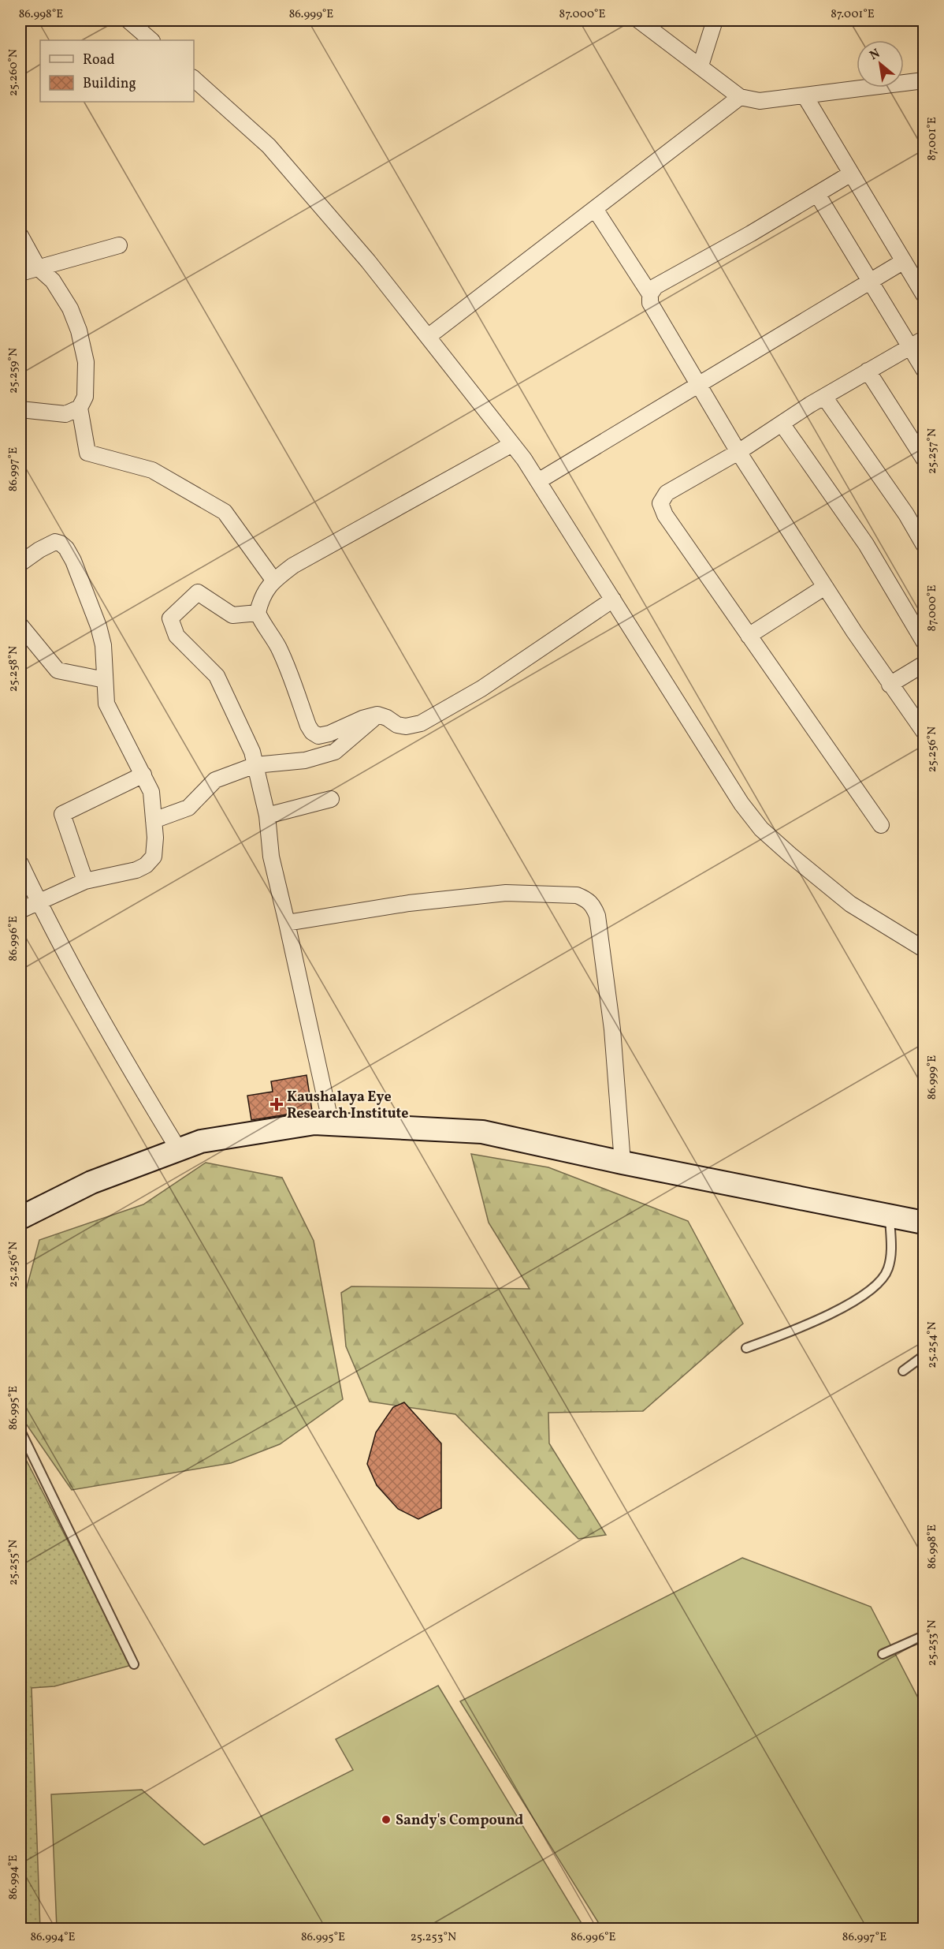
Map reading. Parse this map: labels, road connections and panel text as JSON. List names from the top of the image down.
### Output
{
  "places": {
    "health": ["Kaushalaya Eye Research Institute"],
    "other": ["Sandy's Compound"]
  },
  "legend": ["Road", "Building"],
  "north": "top left",
  "coordinates": [
    "86.998°E",
    "86.999°E",
    "87.000°E",
    "87.001°E",
    "25.260°N",
    "25.259°N",
    "25.257°N",
    "86.997°E",
    "25.258°N",
    "25.256°N",
    "86.996°E",
    "25.254°N",
    "86.995°E",
    "25.255°N",
    "25.253°N",
    "86.994°E"
  ]
}
